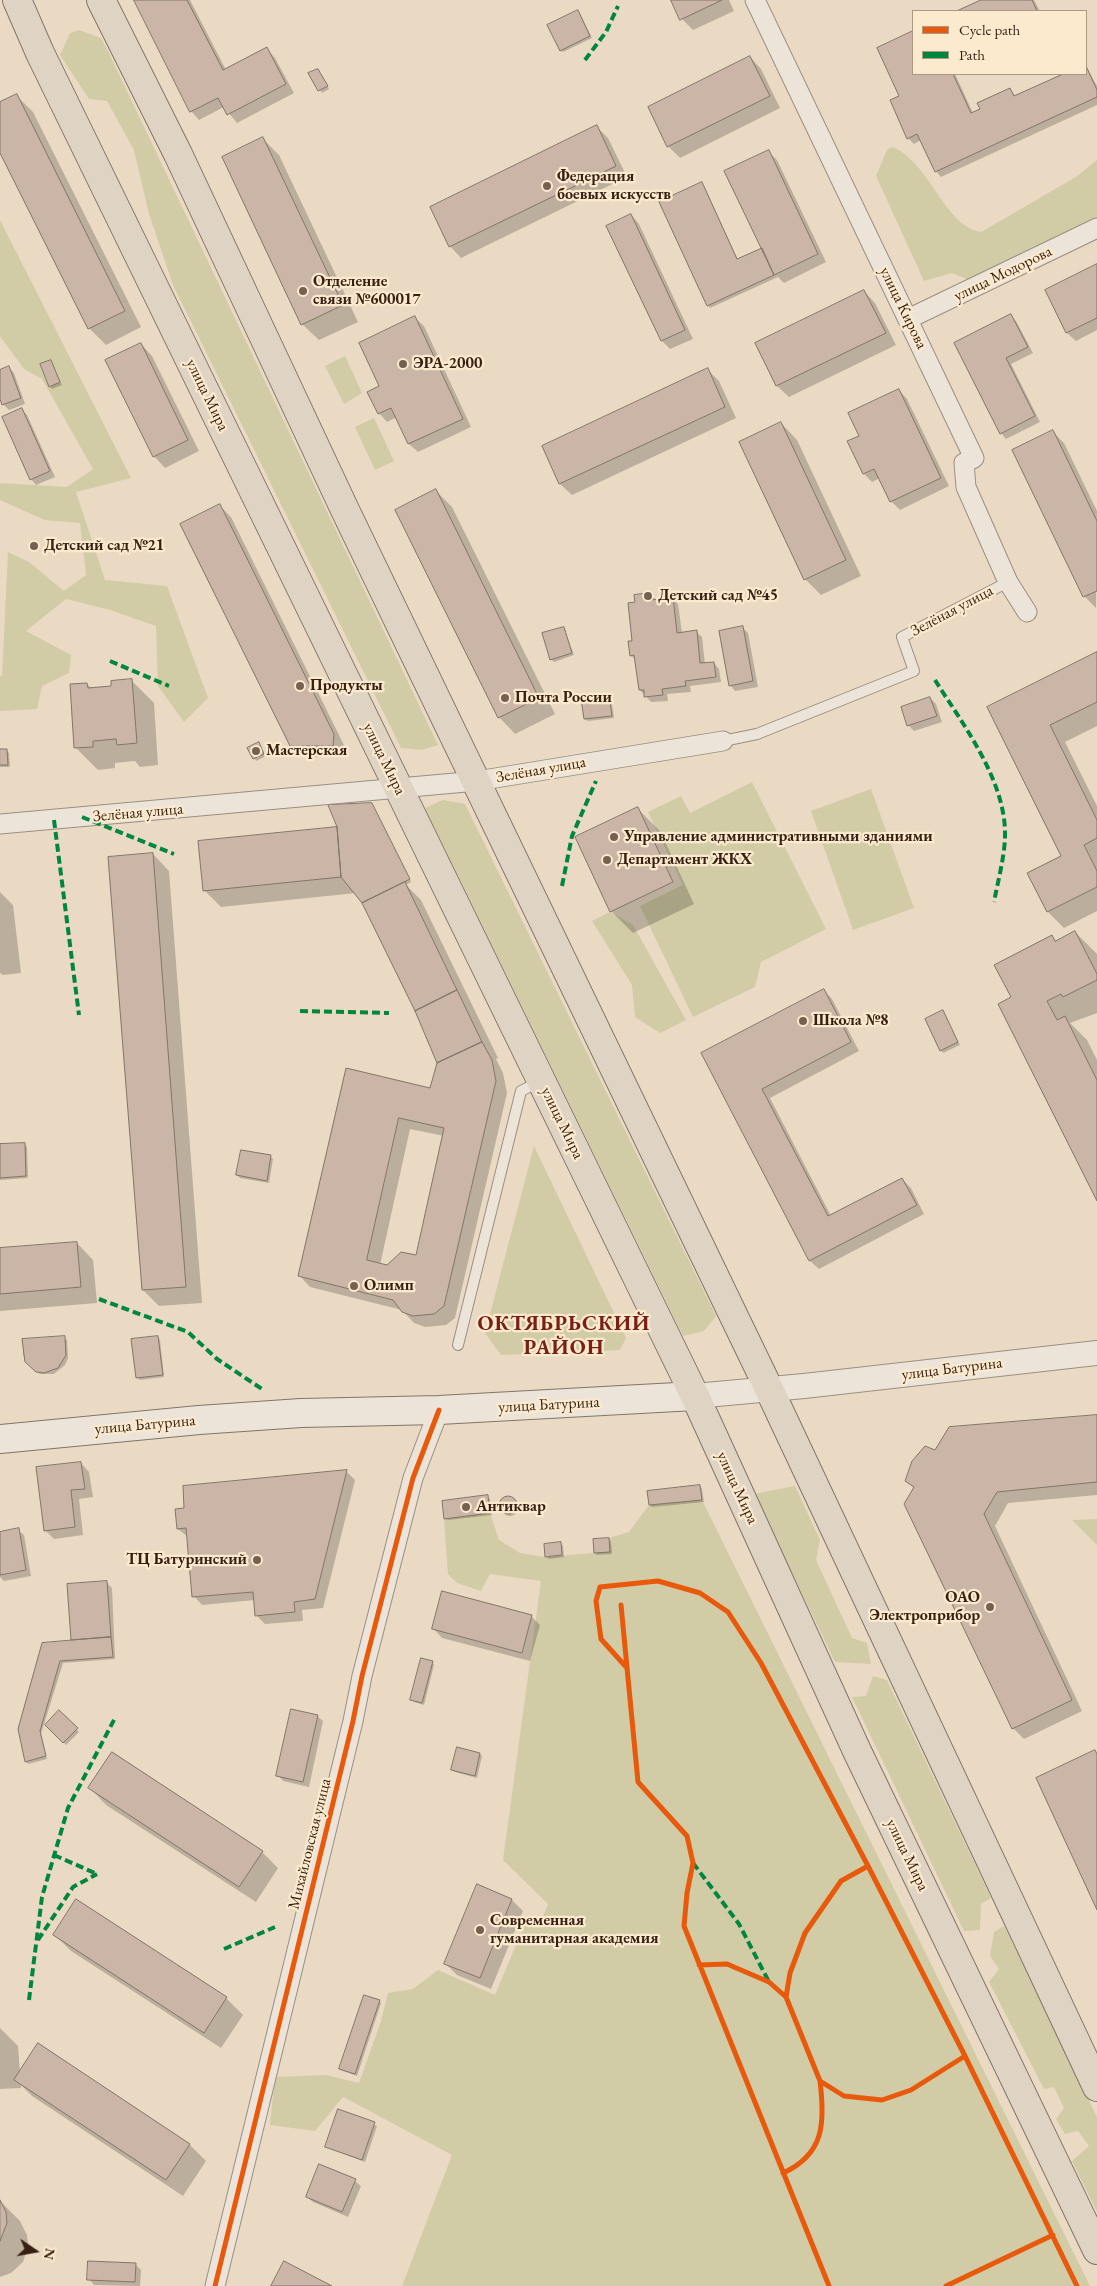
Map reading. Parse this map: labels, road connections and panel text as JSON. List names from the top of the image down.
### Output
{
  "streets": {
    "main road": ["улица Мира", "улица Батурина"],
    "street": [
      "улица Модорова",
      "улица Кирова",
      "Зелёная улица",
      "Михайловская улица"
    ]
  },
  "crossings": [
    ["улица Модорова", "улица Кирова"],
    ["улица Кирова", "Зелёная улица"],
    ["улица Мира", "Зелёная улица"],
    ["улица Мира", "улица Батурина"],
    ["улица Батурина", "Михайловская улица"]
  ],
  "districts": ["ОКТЯБРЬСКИЙ РАЙОН"],
  "places": [
    "Федерация боевых искусств",
    "Отделение связи №600017",
    "ЭРА-2000",
    "Детский сад №21",
    "Детский сад №45",
    "Продукты",
    "Почта России",
    "Мастерская",
    "Управление административными зданиями",
    "Департамент ЖКХ",
    "Школа №8",
    "Олимп",
    "Антиквар",
    "ТЦ Батуринский",
    "ОАО Электроприбор",
    "Современная гуманитарная академия"
  ],
  "legend": ["Cycle path", "Path"],
  "north": "right"
}
